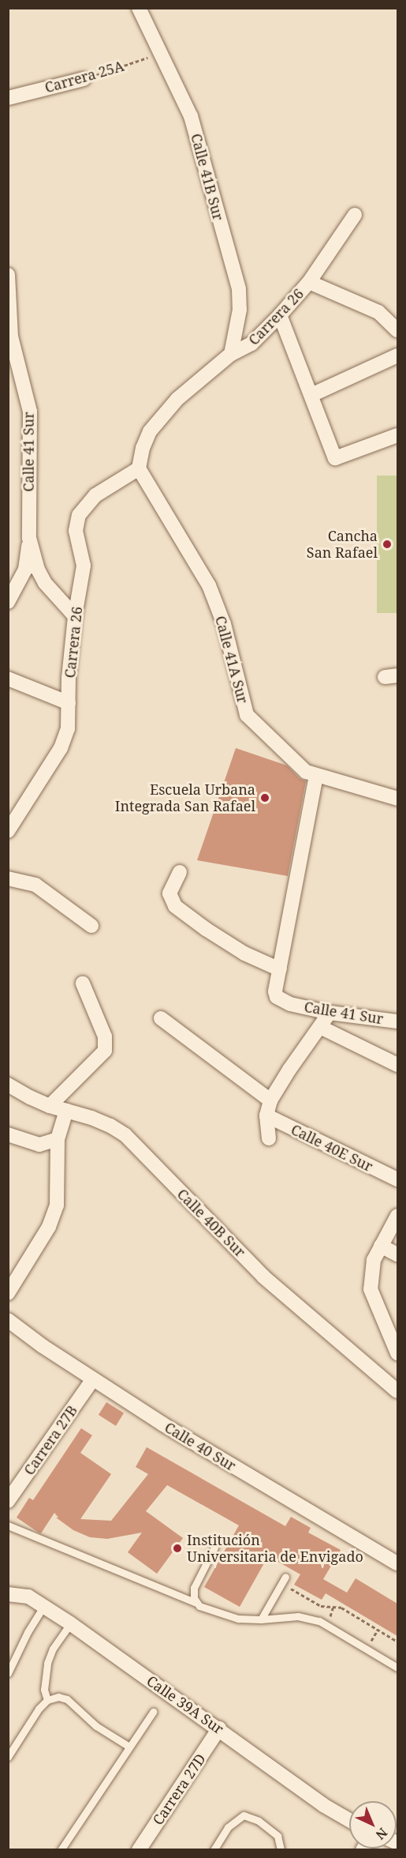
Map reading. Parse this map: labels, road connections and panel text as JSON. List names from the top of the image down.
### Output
{
  "streets": {
    "street": [
      "Carrera 25A",
      "Calle 41B Sur",
      "Carrera 26",
      "Calle 41 Sur",
      "Calle 41A Sur",
      "Calle 40E Sur",
      "Calle 40B Sur",
      "Carrera 27B",
      "Calle 40 Sur",
      "Calle 39A Sur",
      "Carrera 27D"
    ]
  },
  "crossings": [
    ["Carrera 25A", "Calle 41B Sur"],
    ["Calle 41B Sur", "Carrera 26"],
    ["Carrera 26", "Calle 41 Sur"],
    ["Carrera 26", "Calle 41A Sur"],
    ["Carrera 27B", "Calle 40 Sur"],
    ["Calle 39A Sur", "Carrera 27D"]
  ],
  "places": ["Cancha San Rafael", "Escuela Urbana Integrada San Rafael", "Institución Universitaria de Envigado"],
  "north": "bottom right"
}
